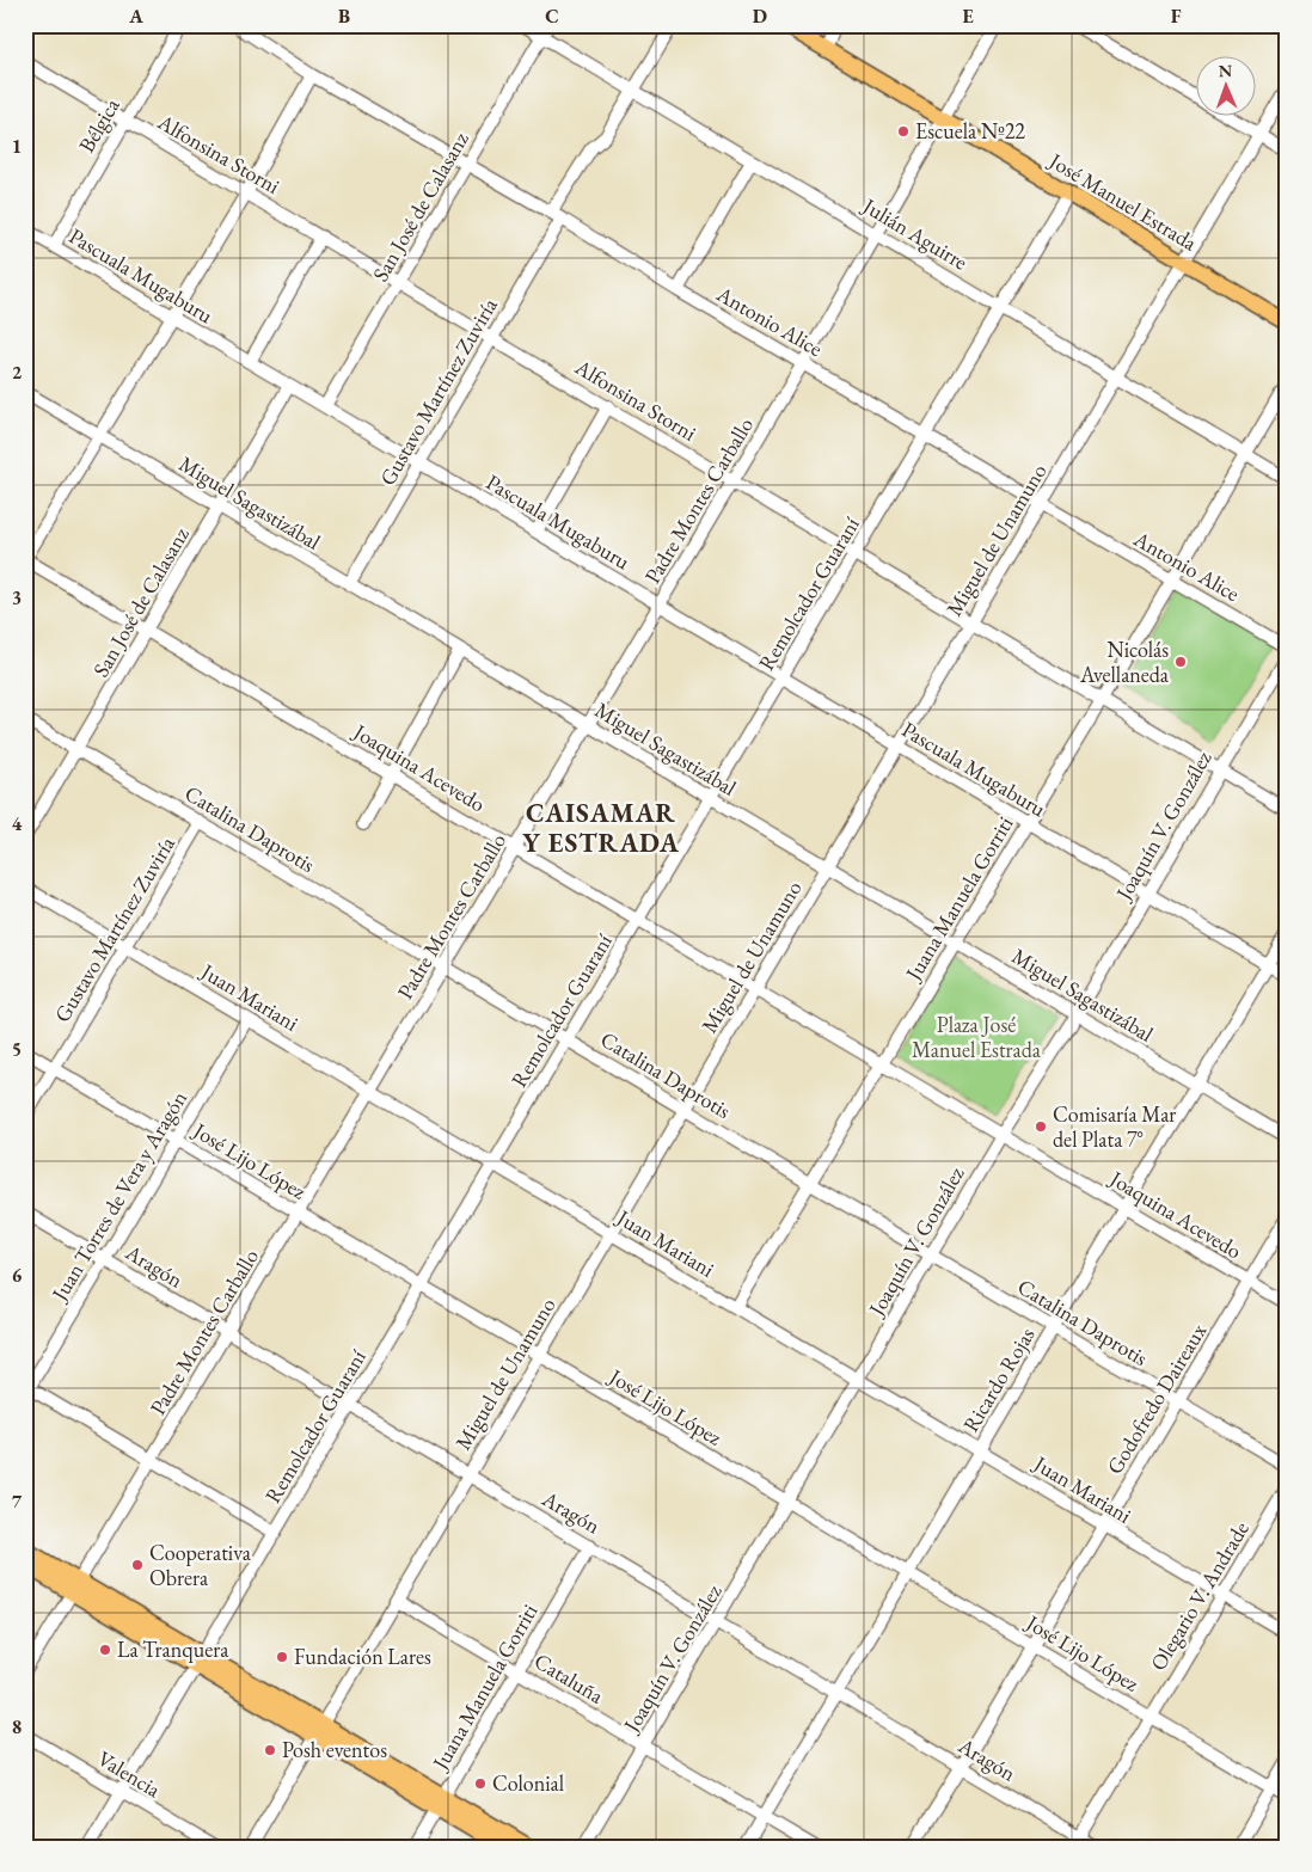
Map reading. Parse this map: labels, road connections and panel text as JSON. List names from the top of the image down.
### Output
{
  "streets": {
    "main road": ["José Manuel Estrada"],
    "street": [
      "Bélgica",
      "Alfonsina Storni",
      "San José de Calasanz",
      "Julián Aguirre",
      "Pascuala Mugaburu",
      "Antonio Alice",
      "Gustavo Martínez Zuviría",
      "Padre Montes Carballo",
      "Miguel Sagastizábal",
      "Miguel de Unamuno",
      "Remolcador Guaraní",
      "Joaquina Acevedo",
      "Joaquín V. González",
      "Catalina Daprotis",
      "Juana Manuela Gorriti",
      "Juan Mariani",
      "José Lijo López",
      "Juan Torres de Vera y Aragón",
      "Aragón",
      "Ricardo Rojas",
      "Godofredo Daireaux",
      "Olegario V. Andrade",
      "Cataluña",
      "Valencia"
    ]
  },
  "crossings": [
    ["Bélgica", "Alfonsina Storni"],
    ["Bélgica", "Pascuala Mugaburu"],
    ["Alfonsina Storni", "San José de Calasanz"],
    ["Alfonsina Storni", "Gustavo Martínez Zuviría"],
    ["Alfonsina Storni", "Padre Montes Carballo"],
    ["Alfonsina Storni", "Miguel de Unamuno"],
    ["Alfonsina Storni", "Remolcador Guaraní"],
    ["Alfonsina Storni", "Joaquín V. González"],
    ["Alfonsina Storni", "Juana Manuela Gorriti"],
    ["José Manuel Estrada", "Padre Montes Carballo"],
    ["José Manuel Estrada", "Miguel de Unamuno"],
    ["José Manuel Estrada", "Remolcador Guaraní"],
    ["San José de Calasanz", "Julián Aguirre"],
    ["San José de Calasanz", "Pascuala Mugaburu"],
    ["San José de Calasanz", "Antonio Alice"],
    ["San José de Calasanz", "Miguel Sagastizábal"],
    ["San José de Calasanz", "Joaquina Acevedo"],
    ["San José de Calasanz", "Catalina Daprotis"],
    ["Julián Aguirre", "Gustavo Martínez Zuviría"],
    ["Julián Aguirre", "Padre Montes Carballo"],
    ["Julián Aguirre", "Miguel de Unamuno"],
    ["Julián Aguirre", "Remolcador Guaraní"],
    ["Julián Aguirre", "Juana Manuela Gorriti"],
    ["Pascuala Mugaburu", "Gustavo Martínez Zuviría"],
    ["Pascuala Mugaburu", "Padre Montes Carballo"],
    ["Pascuala Mugaburu", "Miguel de Unamuno"],
    ["Pascuala Mugaburu", "Remolcador Guaraní"],
    ["Pascuala Mugaburu", "Joaquín V. González"],
    ["Pascuala Mugaburu", "Juana Manuela Gorriti"],
    ["Pascuala Mugaburu", "Ricardo Rojas"],
    ["Antonio Alice", "Gustavo Martínez Zuviría"],
    ["Antonio Alice", "Padre Montes Carballo"],
    ["Antonio Alice", "Miguel de Unamuno"],
    ["Antonio Alice", "Remolcador Guaraní"],
    ["Antonio Alice", "Juana Manuela Gorriti"],
    ["Gustavo Martínez Zuviría", "Miguel Sagastizábal"],
    ["Gustavo Martínez Zuviría", "Catalina Daprotis"],
    ["Gustavo Martínez Zuviría", "Juan Mariani"],
    ["Gustavo Martínez Zuviría", "José Lijo López"],
    ["Padre Montes Carballo", "Miguel Sagastizábal"],
    ["Padre Montes Carballo", "Joaquina Acevedo"],
    ["Padre Montes Carballo", "Catalina Daprotis"],
    ["Padre Montes Carballo", "Juan Mariani"],
    ["Padre Montes Carballo", "José Lijo López"],
    ["Padre Montes Carballo", "Aragón"],
    ["Miguel Sagastizábal", "Miguel de Unamuno"],
    ["Miguel Sagastizábal", "Remolcador Guaraní"],
    ["Miguel Sagastizábal", "Joaquín V. González"],
    ["Miguel Sagastizábal", "Juana Manuela Gorriti"],
    ["Miguel Sagastizábal", "Ricardo Rojas"],
    ["Miguel de Unamuno", "Joaquina Acevedo"],
    ["Miguel de Unamuno", "Catalina Daprotis"],
    ["Miguel de Unamuno", "Juan Mariani"],
    ["Miguel de Unamuno", "José Lijo López"],
    ["Miguel de Unamuno", "Aragón"],
    ["Miguel de Unamuno", "Cataluña"],
    ["Remolcador Guaraní", "Joaquina Acevedo"],
    ["Remolcador Guaraní", "Catalina Daprotis"],
    ["Remolcador Guaraní", "Juan Mariani"],
    ["Remolcador Guaraní", "José Lijo López"],
    ["Remolcador Guaraní", "Aragón"],
    ["Remolcador Guaraní", "Valencia"],
    ["Joaquina Acevedo", "Joaquín V. González"],
    ["Joaquina Acevedo", "Juana Manuela Gorriti"],
    ["Joaquina Acevedo", "Ricardo Rojas"],
    ["Joaquina Acevedo", "Godofredo Daireaux"],
    ["Joaquín V. González", "Catalina Daprotis"],
    ["Joaquín V. González", "Juan Mariani"],
    ["Joaquín V. González", "José Lijo López"],
    ["Joaquín V. González", "Aragón"],
    ["Joaquín V. González", "Cataluña"],
    ["Catalina Daprotis", "Juana Manuela Gorriti"],
    ["Catalina Daprotis", "Ricardo Rojas"],
    ["Catalina Daprotis", "Godofredo Daireaux"],
    ["Juana Manuela Gorriti", "Juan Mariani"],
    ["Juana Manuela Gorriti", "Aragón"],
    ["Juana Manuela Gorriti", "Cataluña"],
    ["Juan Mariani", "Juan Torres de Vera y Aragón"],
    ["Juan Mariani", "Ricardo Rojas"],
    ["Juan Mariani", "Godofredo Daireaux"],
    ["Juan Mariani", "Olegario V. Andrade"],
    ["José Lijo López", "Juan Torres de Vera y Aragón"],
    ["José Lijo López", "Ricardo Rojas"],
    ["José Lijo López", "Godofredo Daireaux"],
    ["José Lijo López", "Olegario V. Andrade"],
    ["Juan Torres de Vera y Aragón", "Aragón"],
    ["Aragón", "Ricardo Rojas"],
    ["Aragón", "Godofredo Daireaux"],
    ["Aragón", "Olegario V. Andrade"],
    ["Ricardo Rojas", "Cataluña"]
  ],
  "districts": ["CAISAMAR Y ESTRADA"],
  "parks": ["Plaza José Manuel Estrada"],
  "places": [
    "Escuela Nº22",
    "Nicolás Avellaneda",
    "Comisaría Mar del Plata 7°",
    "Cooperativa Obrera",
    "La Tranquera",
    "Fundación Lares",
    "Posh eventos",
    "Colonial"
  ],
  "north": "top",
  "grid": {
    "columns": [
      "A",
      "B",
      "C",
      "D",
      "E",
      "F"
    ],
    "rows": [
      "1",
      "2",
      "3",
      "4",
      "5",
      "6",
      "7",
      "8"
    ]
  }
}
